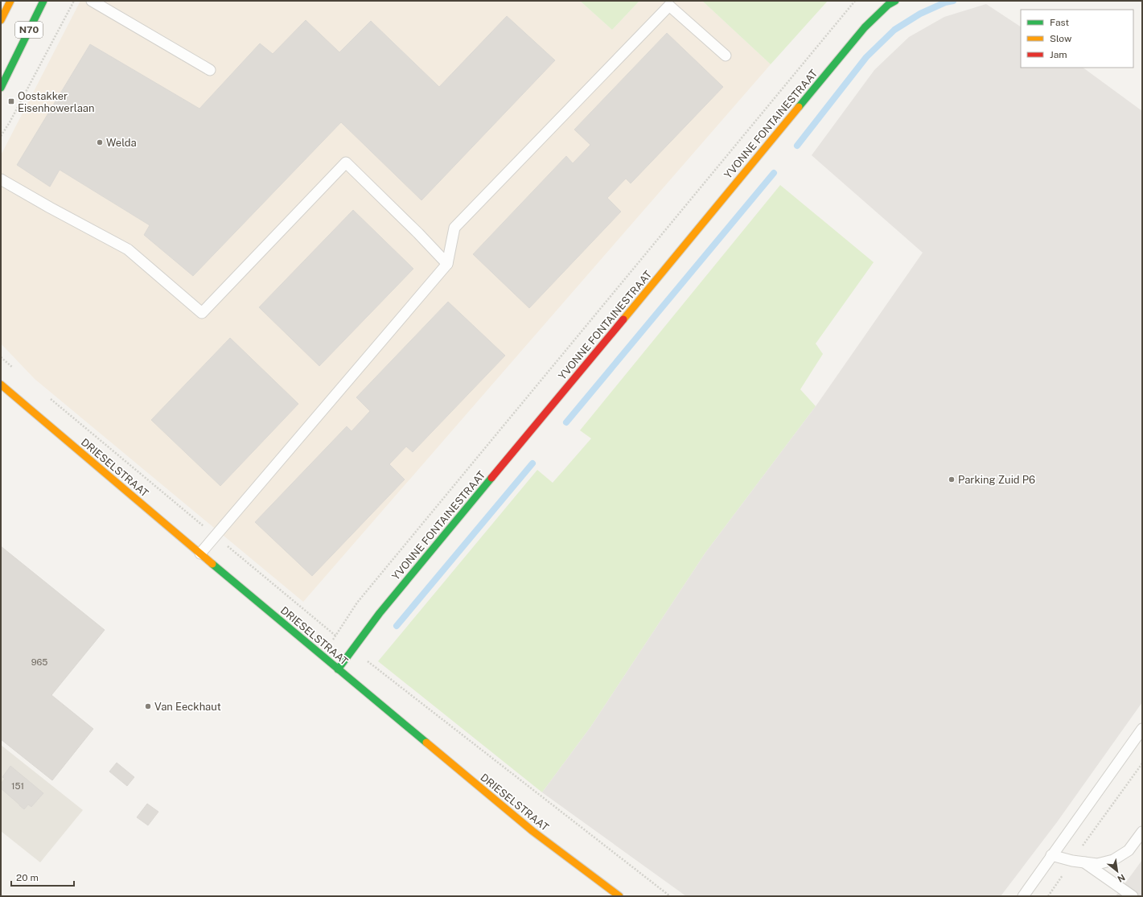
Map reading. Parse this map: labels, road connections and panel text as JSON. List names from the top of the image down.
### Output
{
  "streets": {
    "street": ["N70", "YVONNE FONTAINESTRAAT", "DRIESELSTRAAT"]
  },
  "crossings": [
    ["YVONNE FONTAINESTRAAT", "DRIESELSTRAAT"]
  ],
  "places": {
    "transit": ["Oostakker Eisenhowerlaan"],
    "other": ["Welda", "Parking Zuid P6", "Van Eeckhaut"]
  },
  "house_numbers": ["965", "151"],
  "legend": ["Fast", "Slow", "Jam"],
  "scale_bar": "20 m",
  "north": "bottom right"
}
